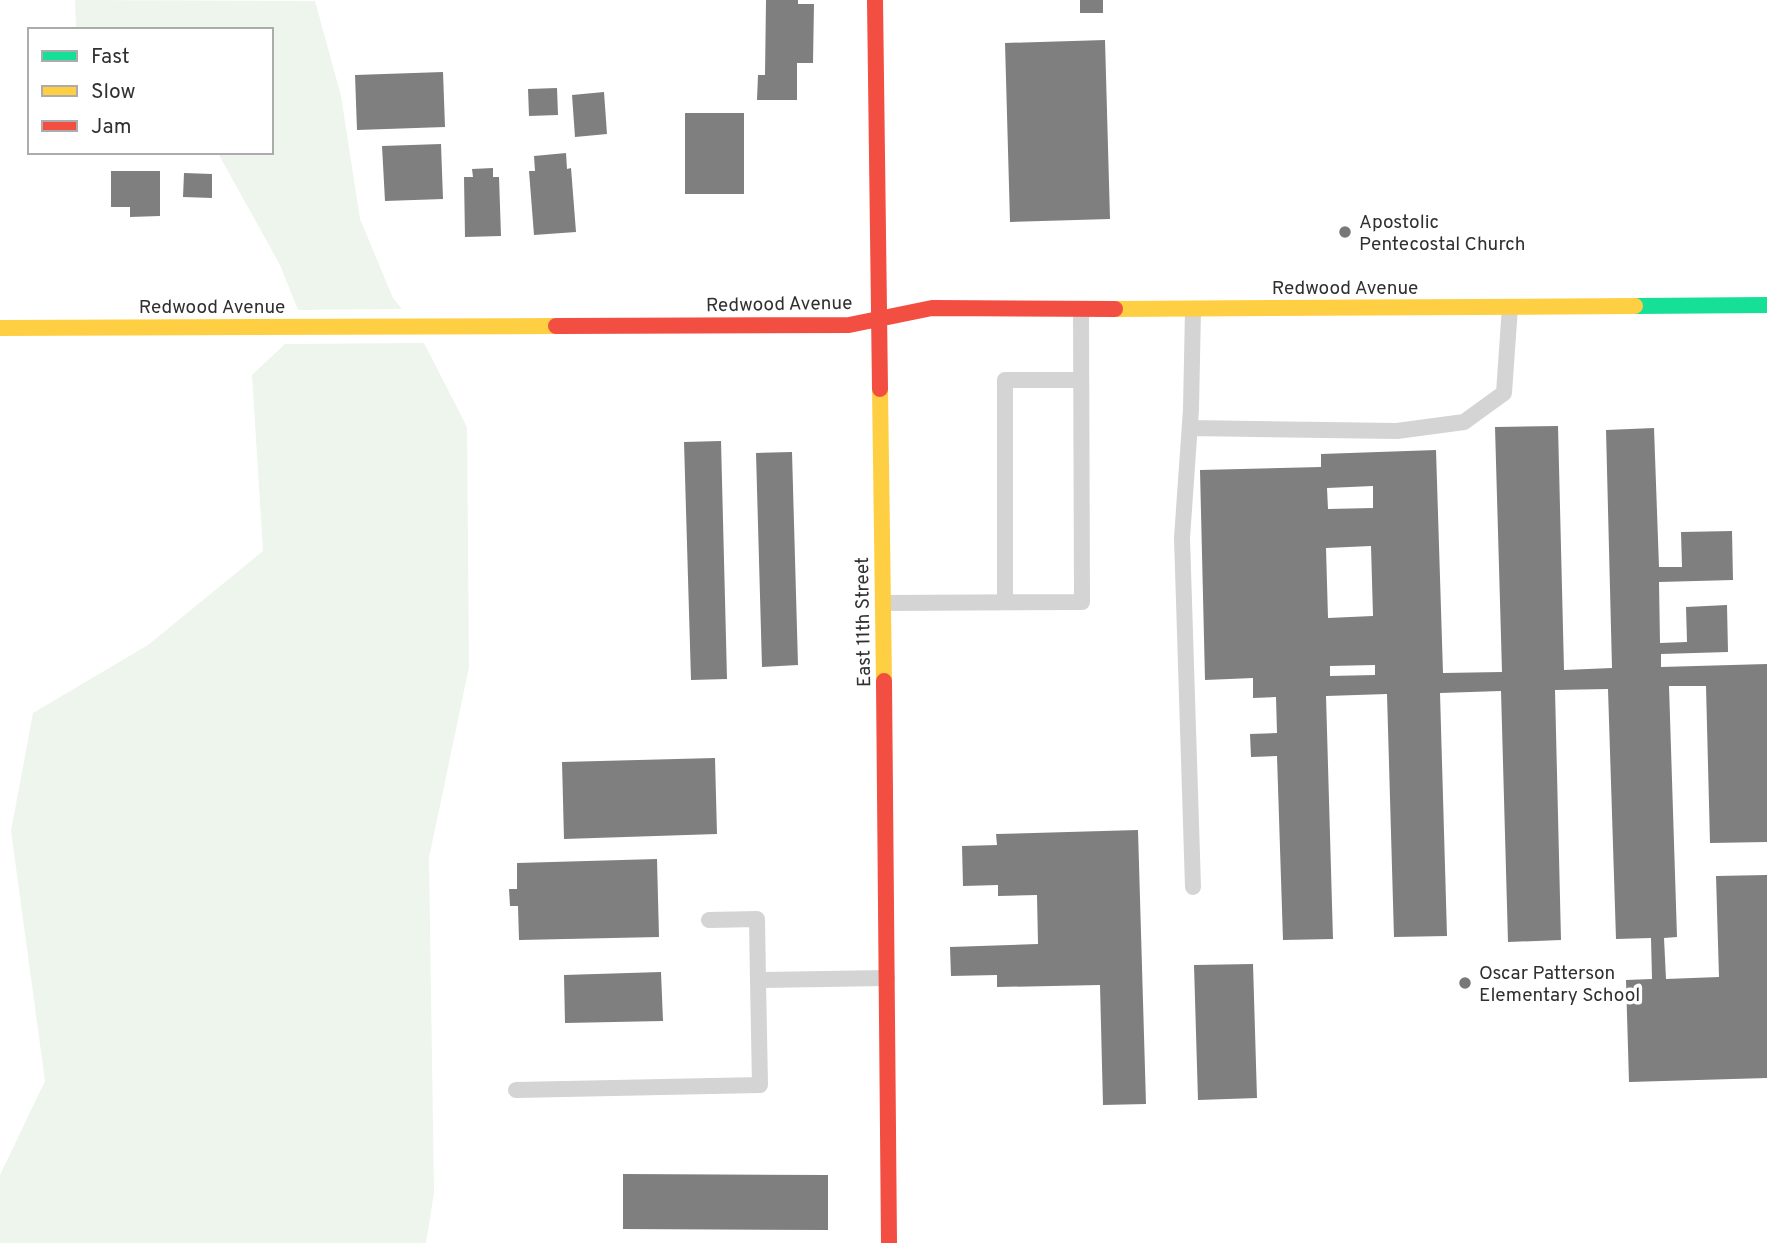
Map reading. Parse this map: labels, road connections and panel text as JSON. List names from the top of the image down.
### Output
{
  "streets": {
    "street": ["Redwood Avenue", "East 11th Street"]
  },
  "crossings": [
    ["Redwood Avenue", "East 11th Street"]
  ],
  "places": ["Apostolic Pentecostal Church", "Oscar Patterson Elementary School"],
  "legend": ["Fast", "Slow", "Jam"]
}
